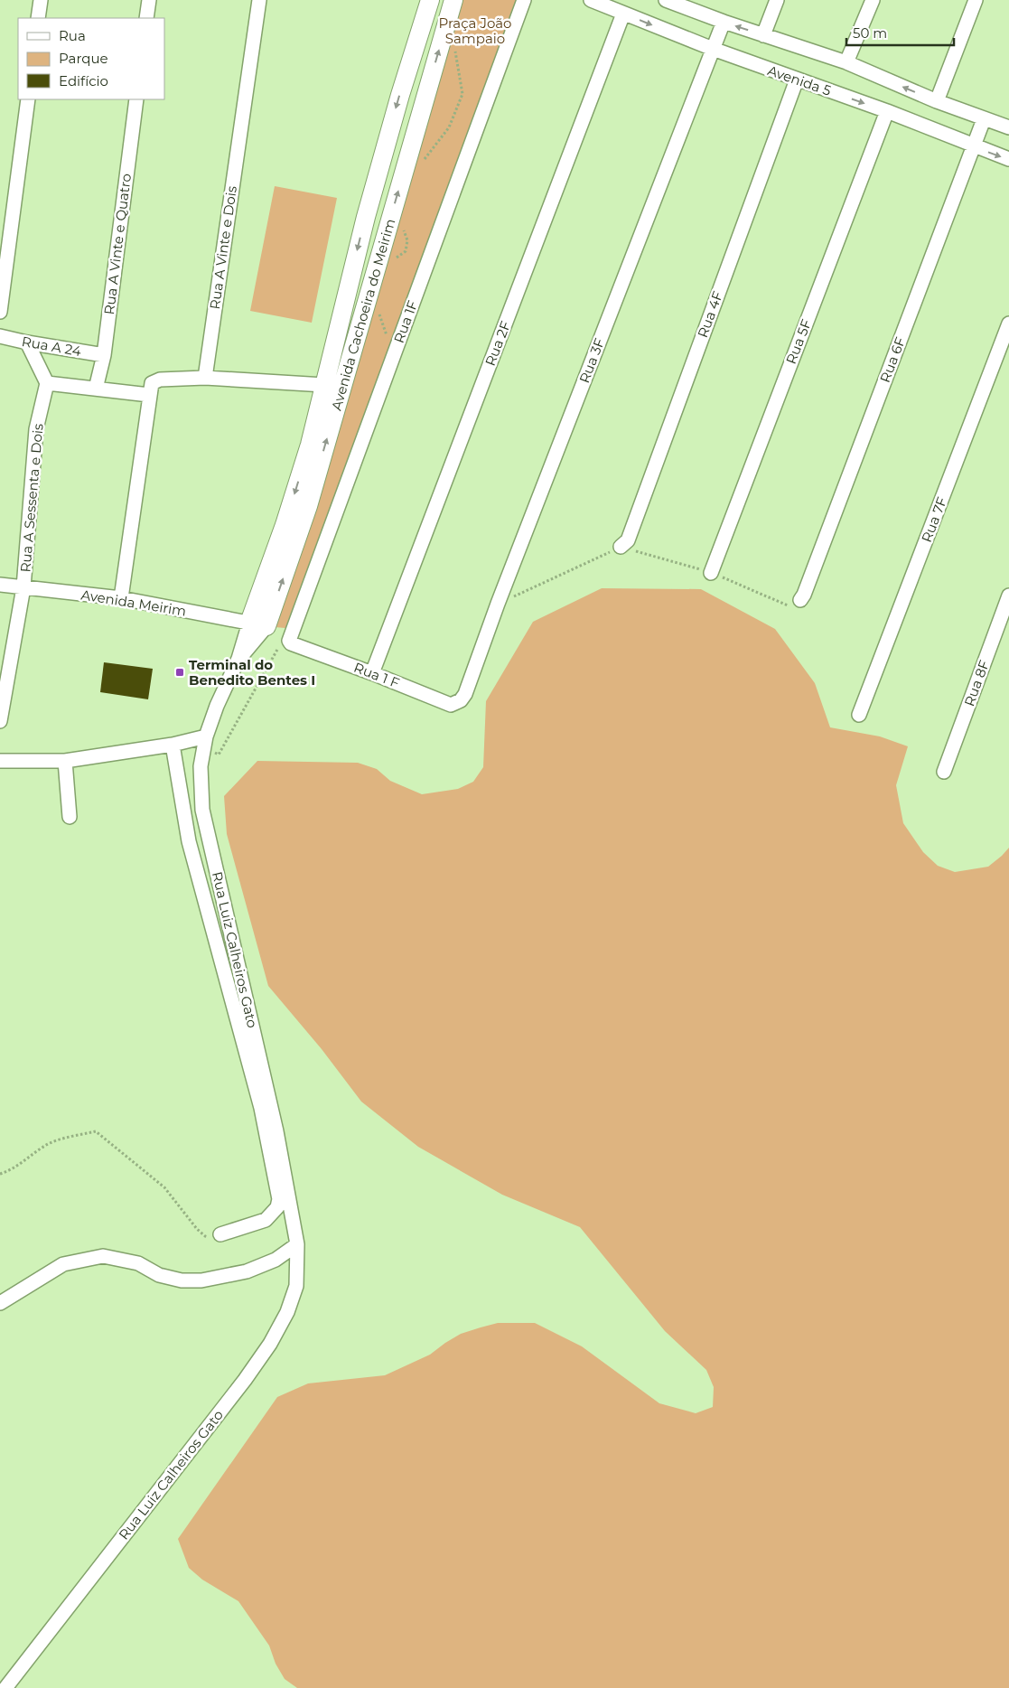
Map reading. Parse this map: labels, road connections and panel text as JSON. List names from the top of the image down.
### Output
{
  "streets": {
    "street": [
      "Avenida 5",
      "Rua A Vinte e Quatro",
      "Rua A Vinte e Dois",
      "Avenida Cachoeira do Meirim",
      "Rua 4F",
      "Rua 1F",
      "Rua 5F",
      "Rua 2F",
      "Rua A 24",
      "Rua 6F",
      "Rua 3F",
      "Rua A Sessenta e Dois",
      "Rua 7F",
      "Avenida Meirim",
      "Rua 1 F",
      "Rua 8F",
      "Rua Luiz Calheiros Gato"
    ]
  },
  "crossings": [
    ["Avenida 5", "Rua 4F"],
    ["Avenida 5", "Rua 5F"],
    ["Avenida 5", "Rua 2F"],
    ["Avenida 5", "Rua 6F"],
    ["Avenida 5", "Rua 3F"],
    ["Rua A Vinte e Quatro", "Rua A 24"],
    ["Avenida Cachoeira do Meirim", "Avenida Meirim"],
    ["Avenida Cachoeira do Meirim", "Rua Luiz Calheiros Gato"],
    ["Rua 1F", "Rua 1 F"],
    ["Rua 2F", "Rua 1 F"],
    ["Rua 3F", "Rua 1 F"],
    ["Rua A Sessenta e Dois", "Avenida Meirim"],
    ["Avenida Meirim", "Rua Luiz Calheiros Gato"]
  ],
  "parks": ["Praça João Sampaio"],
  "places": {
    "transit": ["Terminal do Benedito Bentes I"]
  },
  "legend": ["Rua", "Parque", "Edifício"],
  "scale_bar": "50 m"
}
